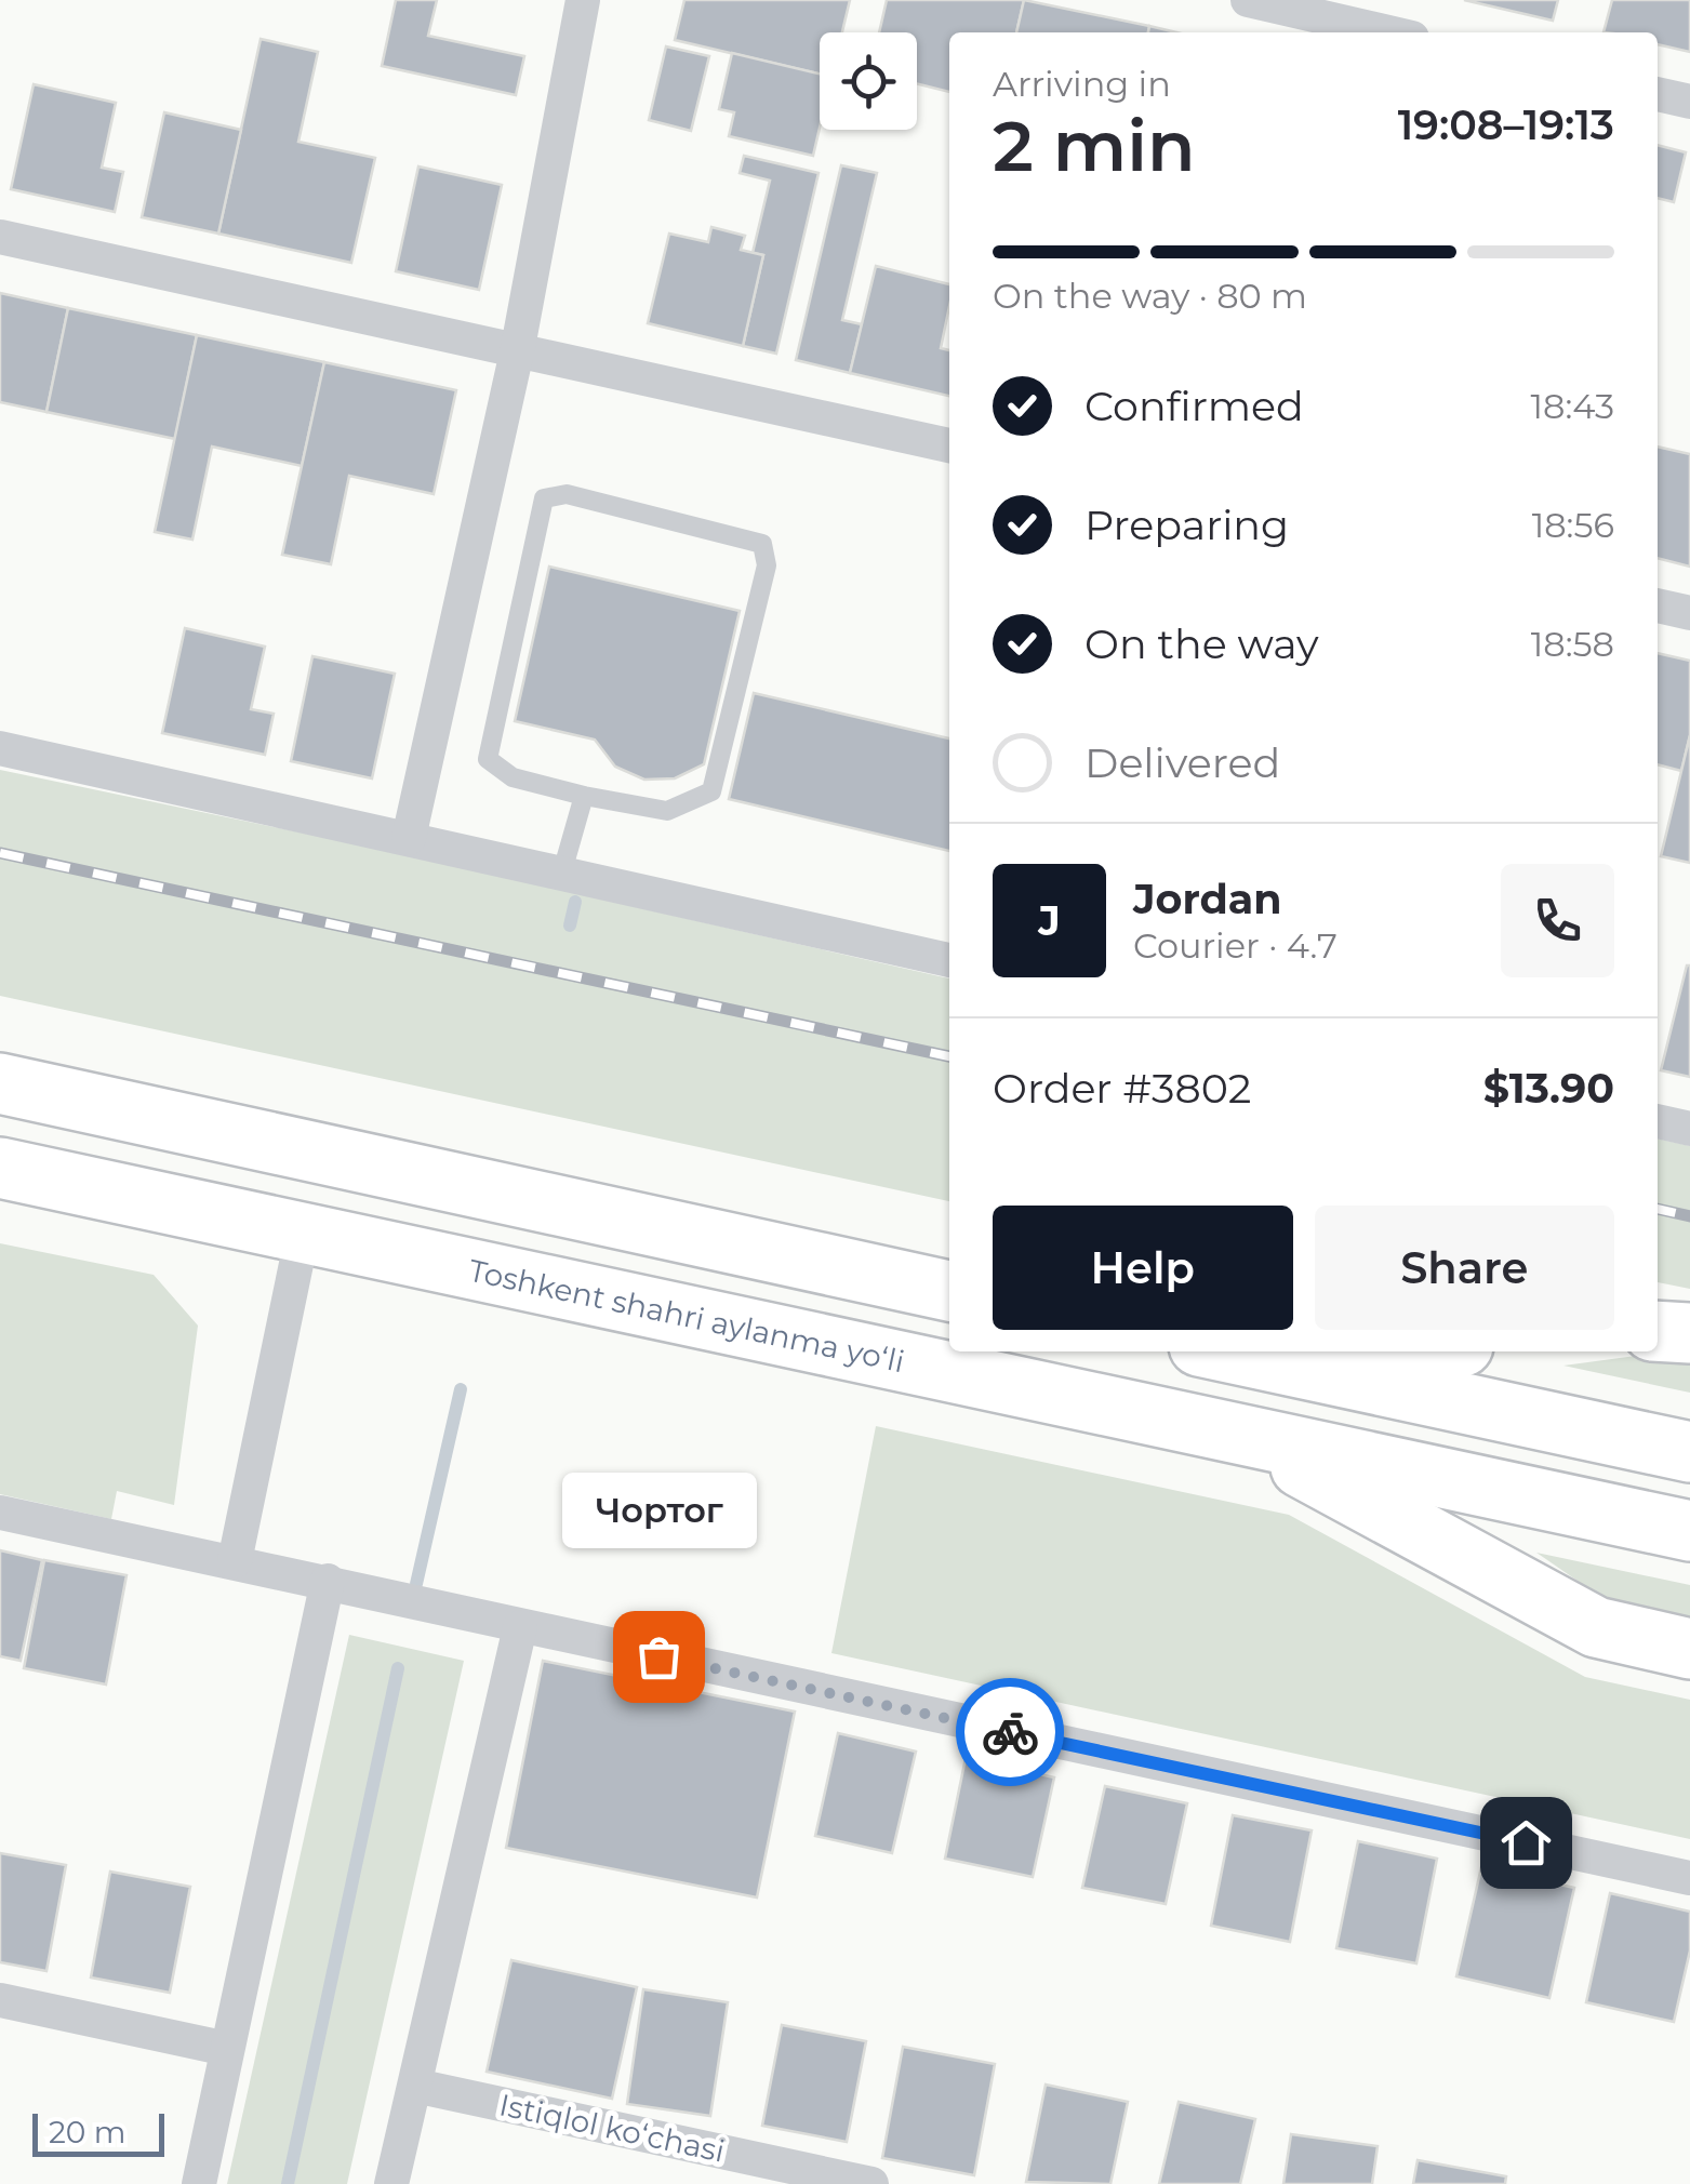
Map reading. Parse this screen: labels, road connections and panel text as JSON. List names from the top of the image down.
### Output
{
  "streets": {
    "highway": ["Toshkent shahri aylanma yoʻli"],
    "street": ["Istiqlol koʻchasi"]
  },
  "places": ["Чортог"],
  "scale_bar": "20 m",
  "page": {
    "heading": ["2 min", "Arriving in", "19:08–19:13"],
    "panel": [
      "Jordan",
      "Courier · 4.7",
      "Order #3802",
      "$13.90"
    ],
    "bar": "On the way · 80 m",
    "list": [
      ["Confirmed", "18:43"],
      ["Preparing", "18:56"],
      ["On the way", "18:58"],
      "Delivered"
    ],
    "round": "J",
    "buttons": ["Help", "Share"],
    "bubble": "Чортог",
    "scale": "20 m"
  }
}
